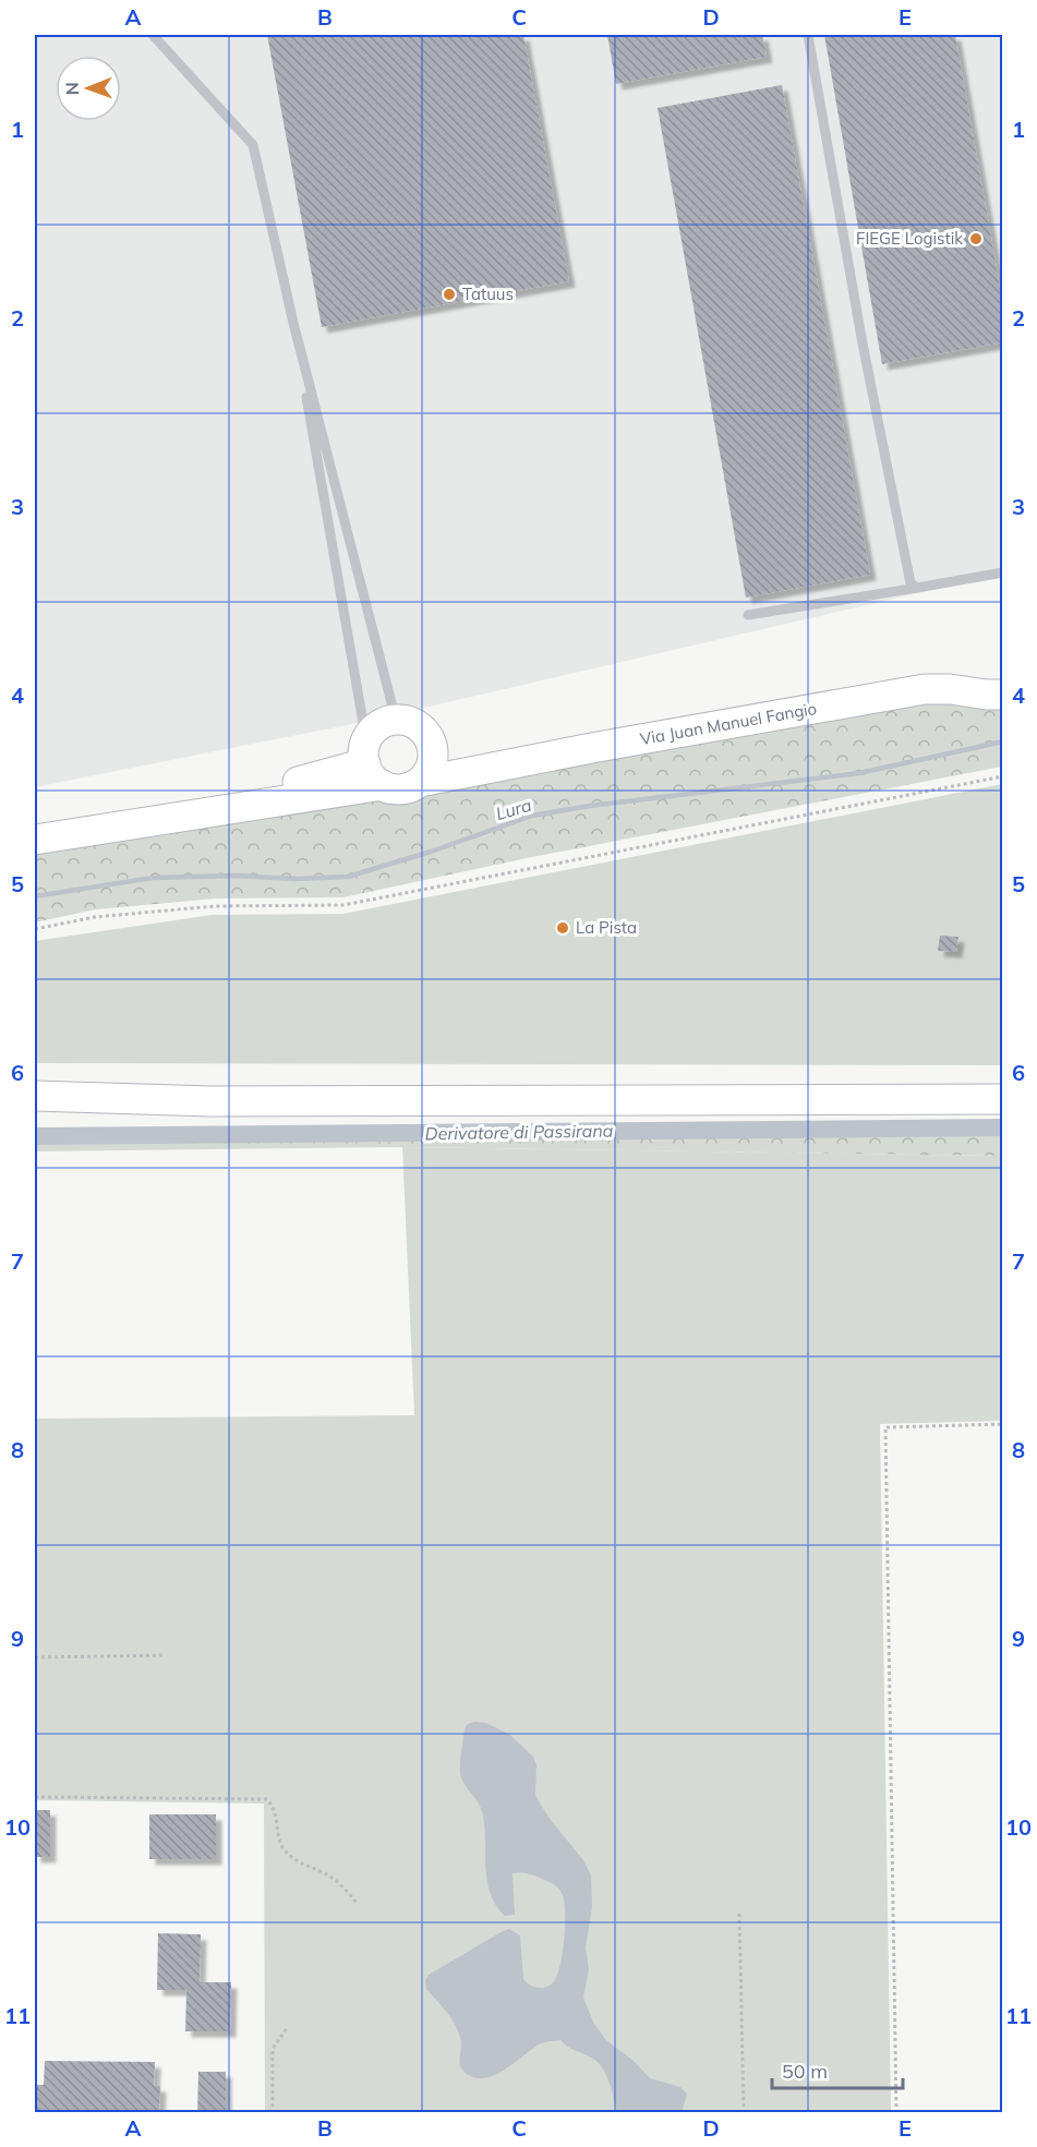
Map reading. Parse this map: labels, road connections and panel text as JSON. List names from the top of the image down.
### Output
{
  "streets": {
    "street": ["Via Juan Manuel Fangio"]
  },
  "water": ["Lura", "Derivatore di Passirana"],
  "places": ["FIEGE Logistik", "Tatuus", "La Pista"],
  "scale_bar": "50 m",
  "north": "left",
  "grid": {
    "columns": [
      "A",
      "B",
      "C",
      "D",
      "E"
    ],
    "rows": [
      "1",
      "2",
      "3",
      "4",
      "5",
      "6",
      "7",
      "8",
      "9",
      "10",
      "11"
    ]
  }
}
